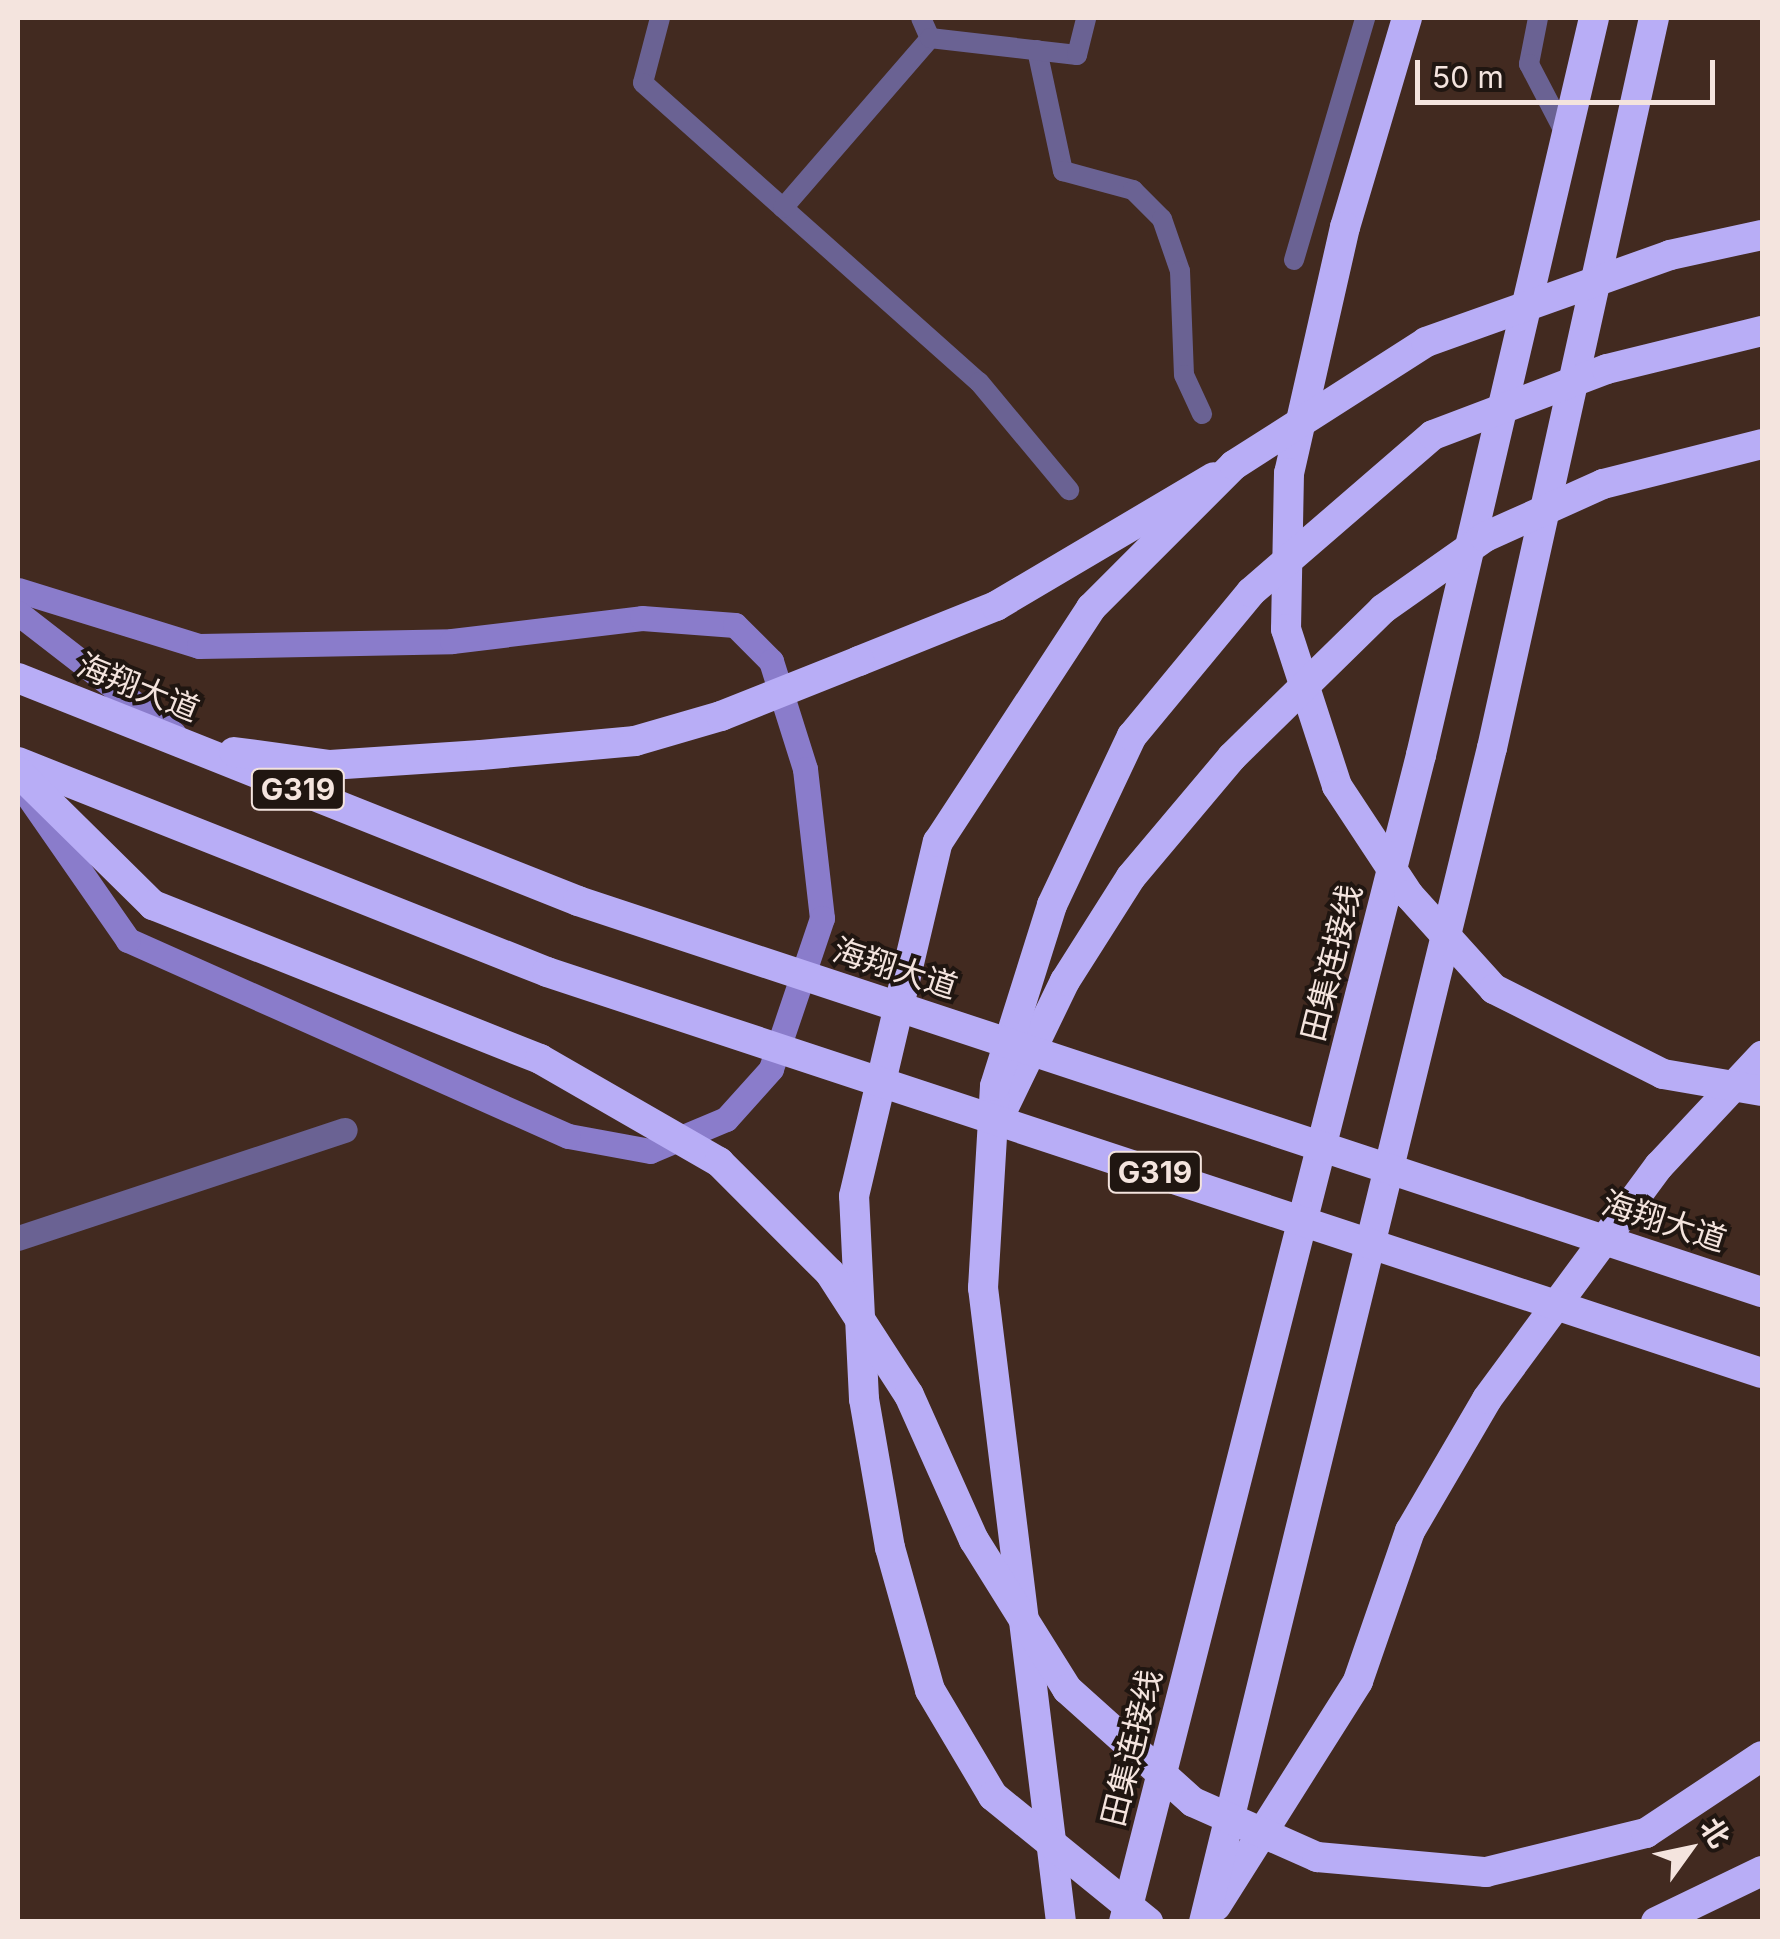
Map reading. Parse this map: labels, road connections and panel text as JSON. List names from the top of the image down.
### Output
{
  "streets": {
    "highway": ["海翔大道", "G319", "田集连接线"]
  },
  "scale_bar": "50 m",
  "north": "top right"
}
